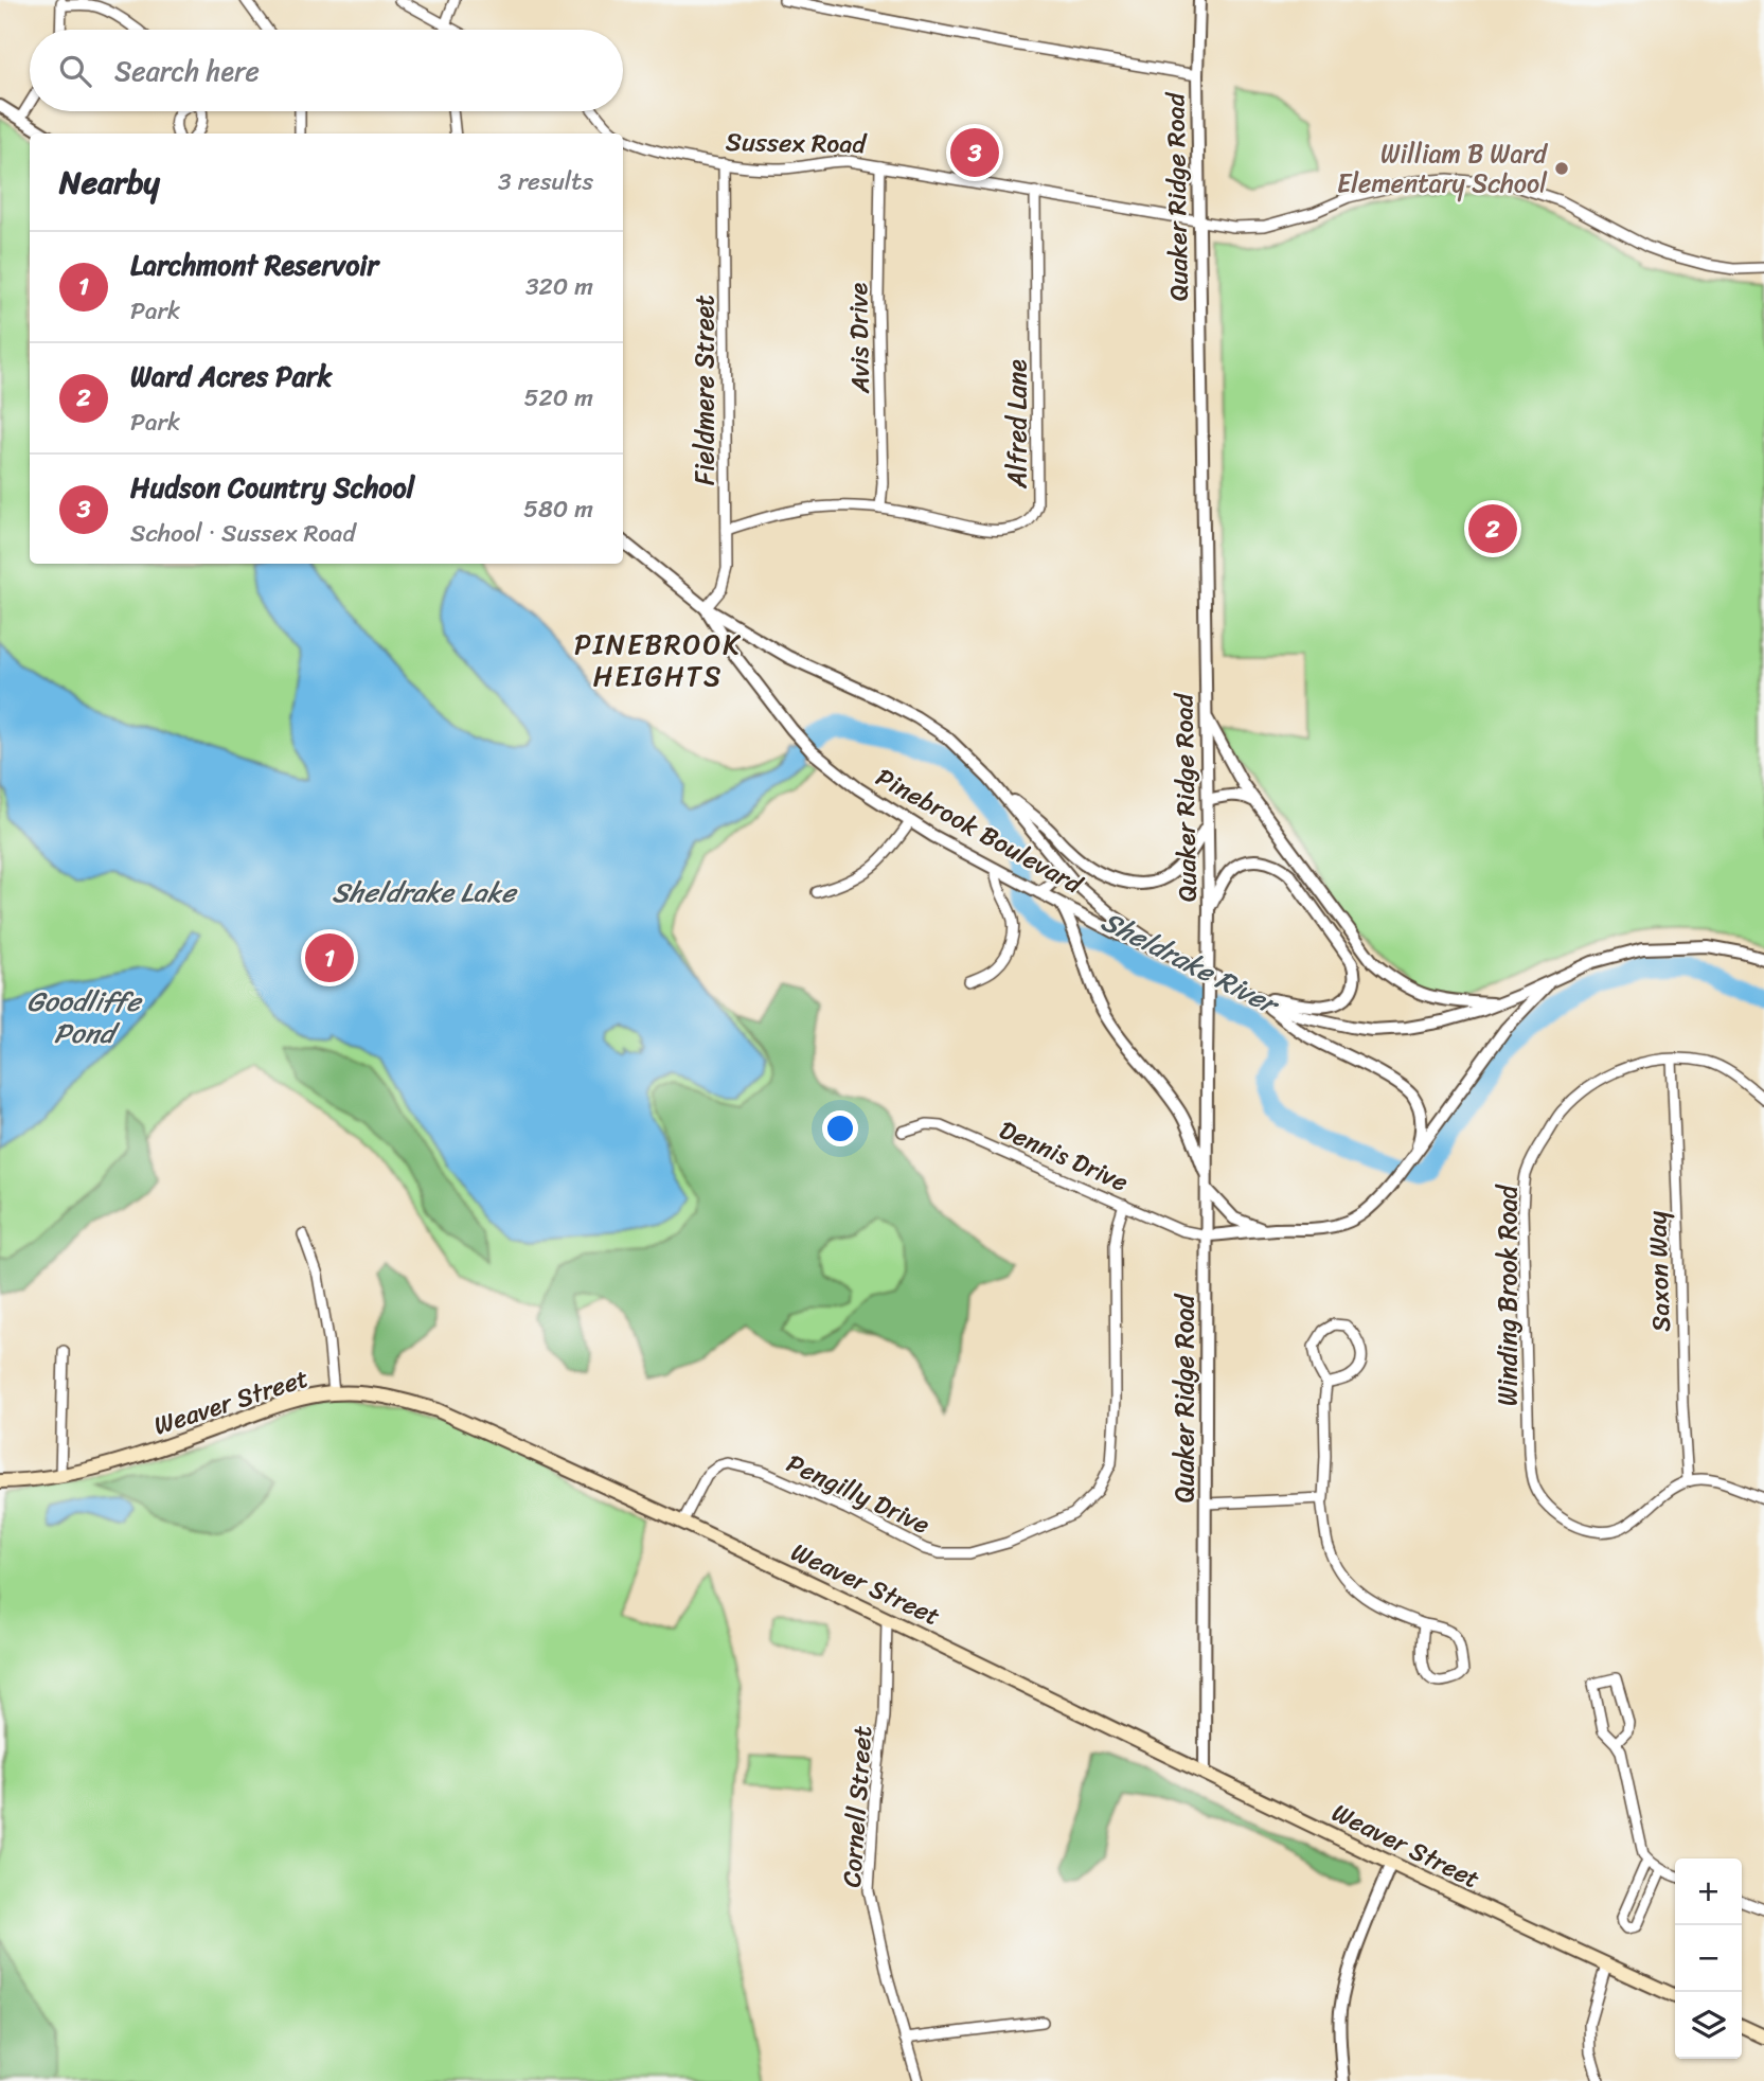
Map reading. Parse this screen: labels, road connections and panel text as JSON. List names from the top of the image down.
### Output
{
  "streets": {
    "main road": ["Weaver Street"],
    "street": [
      "Sussex Road",
      "Quaker Ridge Road",
      "Avis Drive",
      "Fieldmere Street",
      "Alfred Lane",
      "Pinebrook Boulevard",
      "Dennis Drive",
      "Saxon Way",
      "Winding Brook Road",
      "Pengilly Drive",
      "Cornell Street"
    ]
  },
  "crossings": [
    ["Sussex Road", "Quaker Ridge Road"],
    ["Sussex Road", "Avis Drive"],
    ["Sussex Road", "Fieldmere Street"],
    ["Sussex Road", "Alfred Lane"],
    ["Quaker Ridge Road", "Dennis Drive"],
    ["Quaker Ridge Road", "Weaver Street"],
    ["Avis Drive", "Alfred Lane"],
    ["Fieldmere Street", "Alfred Lane"],
    ["Fieldmere Street", "Pinebrook Boulevard"],
    ["Dennis Drive", "Pengilly Drive"],
    ["Saxon Way", "Winding Brook Road"],
    ["Weaver Street", "Pengilly Drive"],
    ["Weaver Street", "Cornell Street"]
  ],
  "districts": ["PINEBROOK HEIGHTS"],
  "water": ["Sheldrake Lake", "Sheldrake River", "Goodliffe Pond"],
  "places": ["William B Ward Elementary School"],
  "page": {
    "search": "Search here",
    "pins": ["3", "2", "1"],
    "heading": ["Nearby", "3 results"],
    "list": [
      {
        "mark": "1",
        "name": "Larchmont Reservoir",
        "note": "Park",
        "value": "320 m"
      },
      {
        "mark": "2",
        "name": "Ward Acres Park",
        "note": "Park",
        "value": "520 m"
      },
      {
        "mark": "3",
        "name": "Hudson Country School",
        "note": "School · Sussex Road",
        "value": "580 m"
      }
    ],
    "map_buttons": ["+", "−"]
  }
}
